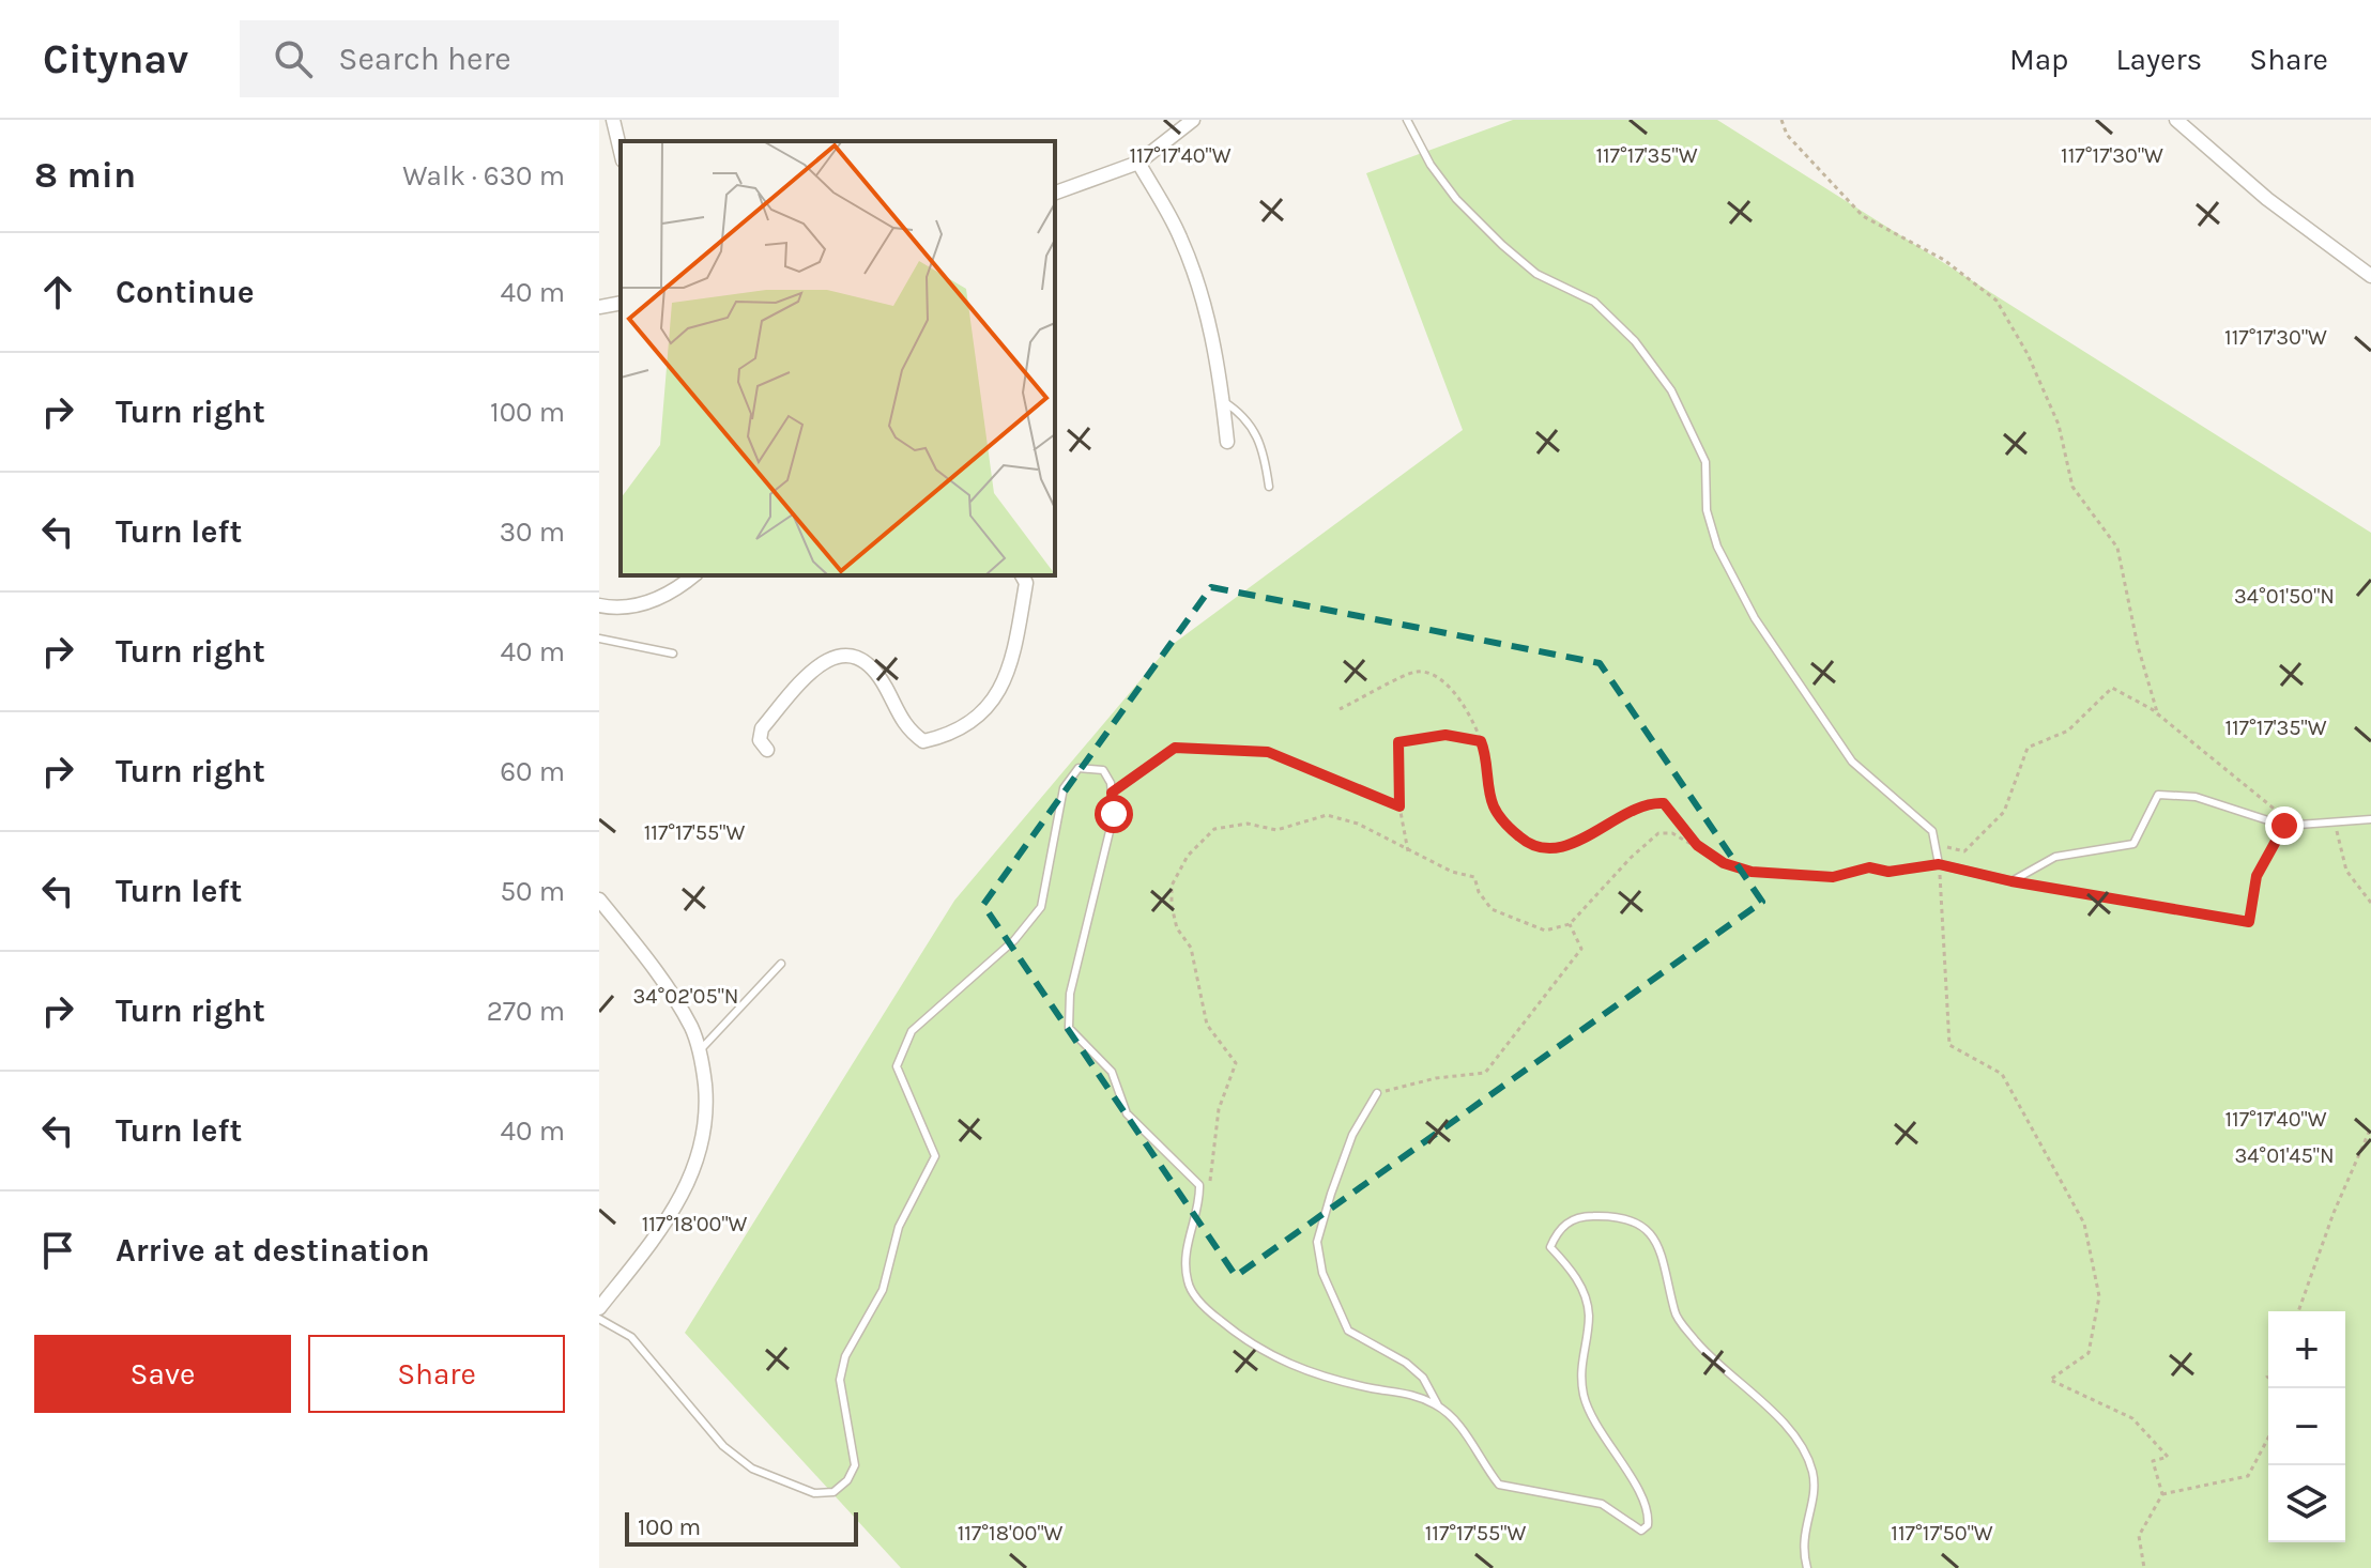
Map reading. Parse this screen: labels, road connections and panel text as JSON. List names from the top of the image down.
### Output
{
  "scale_bar": "100 m",
  "page": {
    "header": "Citynav",
    "search": "Search here",
    "nav": ["Map", "Layers", "Share"],
    "heading": ["8 min", "Walk · 630 m"],
    "list": [
      ["Continue", "40 m"],
      ["Turn right", "100 m"],
      ["Turn left", "30 m"],
      ["Turn right", "40 m"],
      ["Turn right", "60 m"],
      ["Turn left", "50 m"],
      ["Turn right", "270 m"],
      ["Turn left", "40 m"],
      "Arrive at destination"
    ],
    "buttons": ["Save", "Share"],
    "map_buttons": ["+", "−"],
    "scale": "100 m"
  },
  "coordinates": [
    "117°17'35\"W",
    "117°17'40\"W",
    "117°17'30\"W",
    "34°01'50\"N",
    "117°17'55\"W",
    "34°02'05\"N",
    "34°01'45\"N",
    "117°18'00\"W",
    "117°17'50\"W"
  ]
}
